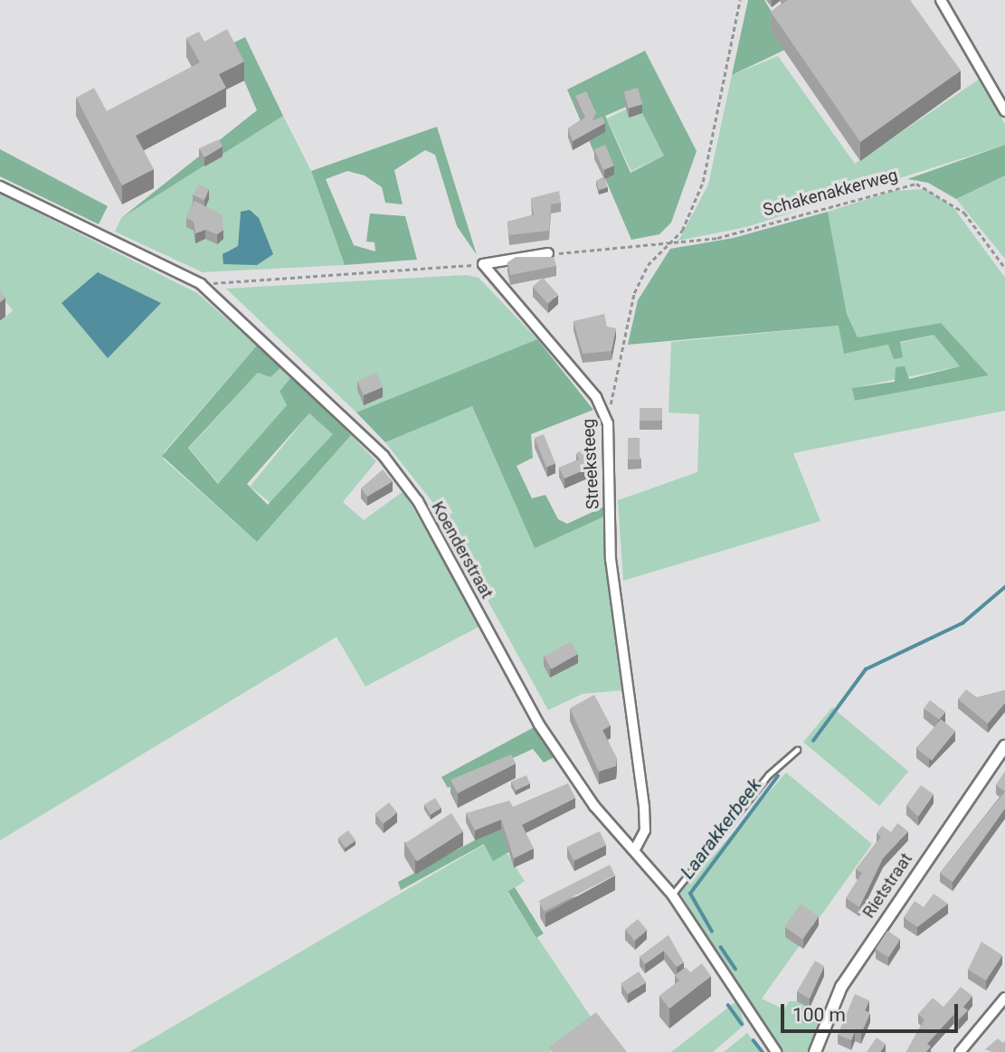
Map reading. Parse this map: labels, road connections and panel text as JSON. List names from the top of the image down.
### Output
{
  "streets": {
    "street": ["Streeksteeg", "Koenderstraat", "Rietstraat"],
    "path": ["Schakenakkerweg"]
  },
  "crossings": [
    ["Streeksteeg", "Koenderstraat"]
  ],
  "water": ["Laarakkerbeek"],
  "scale_bar": "100 m"
}
